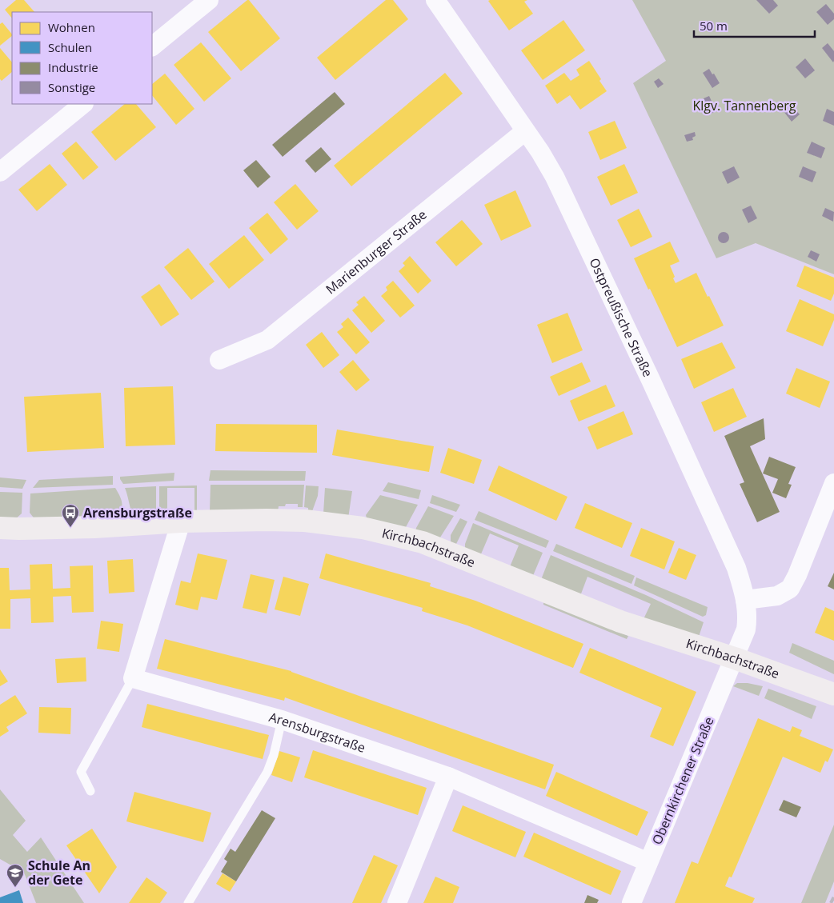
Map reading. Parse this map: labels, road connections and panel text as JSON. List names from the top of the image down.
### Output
{
  "streets": {
    "main road": ["Kirchbachstraße"],
    "street": [
      "Marienburger Straße",
      "Ostpreußische Straße",
      "Arensburgstraße",
      "Obernkirchener Straße"
    ]
  },
  "crossings": [
    ["Marienburger Straße", "Ostpreußische Straße"],
    ["Ostpreußische Straße", "Kirchbachstraße"],
    ["Ostpreußische Straße", "Obernkirchener Straße"],
    ["Kirchbachstraße", "Obernkirchener Straße"],
    ["Arensburgstraße", "Obernkirchener Straße"]
  ],
  "parks": ["Klgv. Tannenberg"],
  "places": {
    "bus stop": ["Arensburgstraße"],
    "school or university": ["Schule An der Gete"]
  },
  "legend": [
    "Wohnen",
    "Schulen",
    "Industrie",
    "Sonstige"
  ],
  "scale_bar": "50 m"
}
